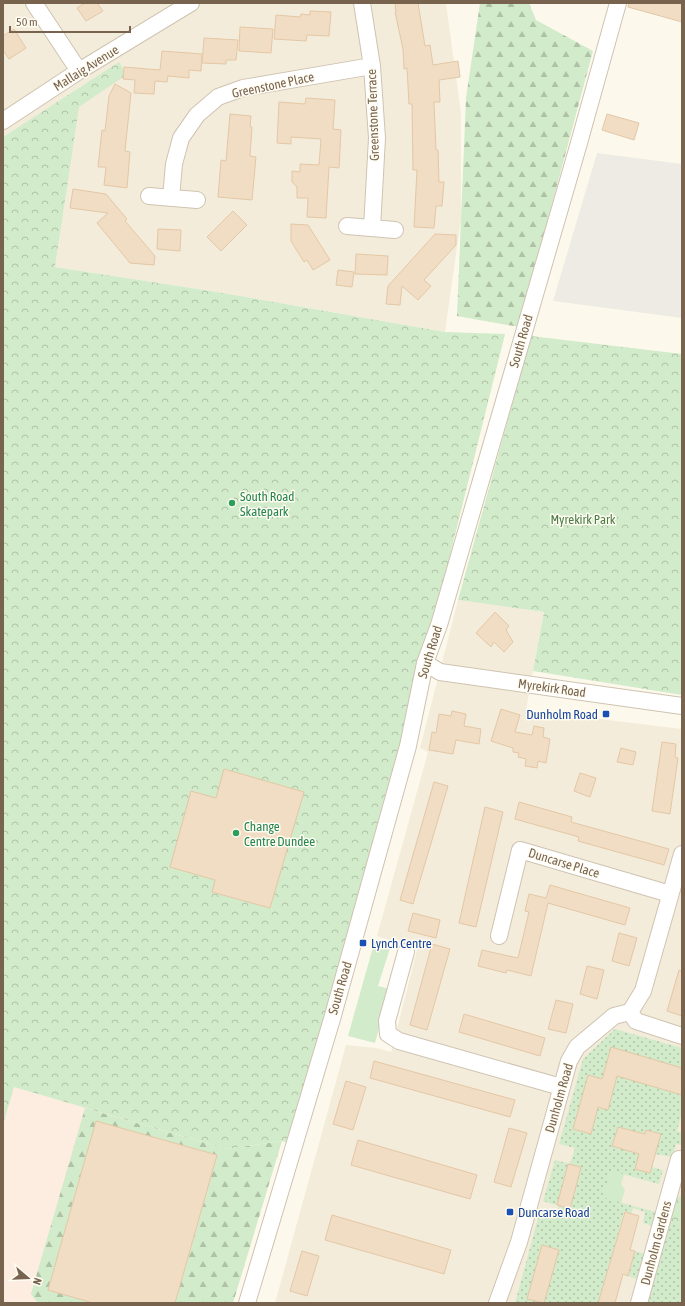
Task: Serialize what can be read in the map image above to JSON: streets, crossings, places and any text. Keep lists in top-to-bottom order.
{
  "streets": {
    "street": [
      "Mallaig Avenue",
      "Greenstone Place",
      "Greenstone Terrace",
      "South Road",
      "Myrekirk Road",
      "Duncarse Place",
      "Dunholm Road",
      "Dunholm Gardens"
    ]
  },
  "crossings": [
    ["Greenstone Place", "Greenstone Terrace"],
    ["South Road", "Myrekirk Road"]
  ],
  "parks": ["Myrekirk Park"],
  "places": {
    "other": ["South Road Skatepark", "Change Centre Dundee"],
    "transit": ["Dunholm Road", "Lynch Centre", "Duncarse Road"]
  },
  "scale_bar": "50 m",
  "north": "right"
}
